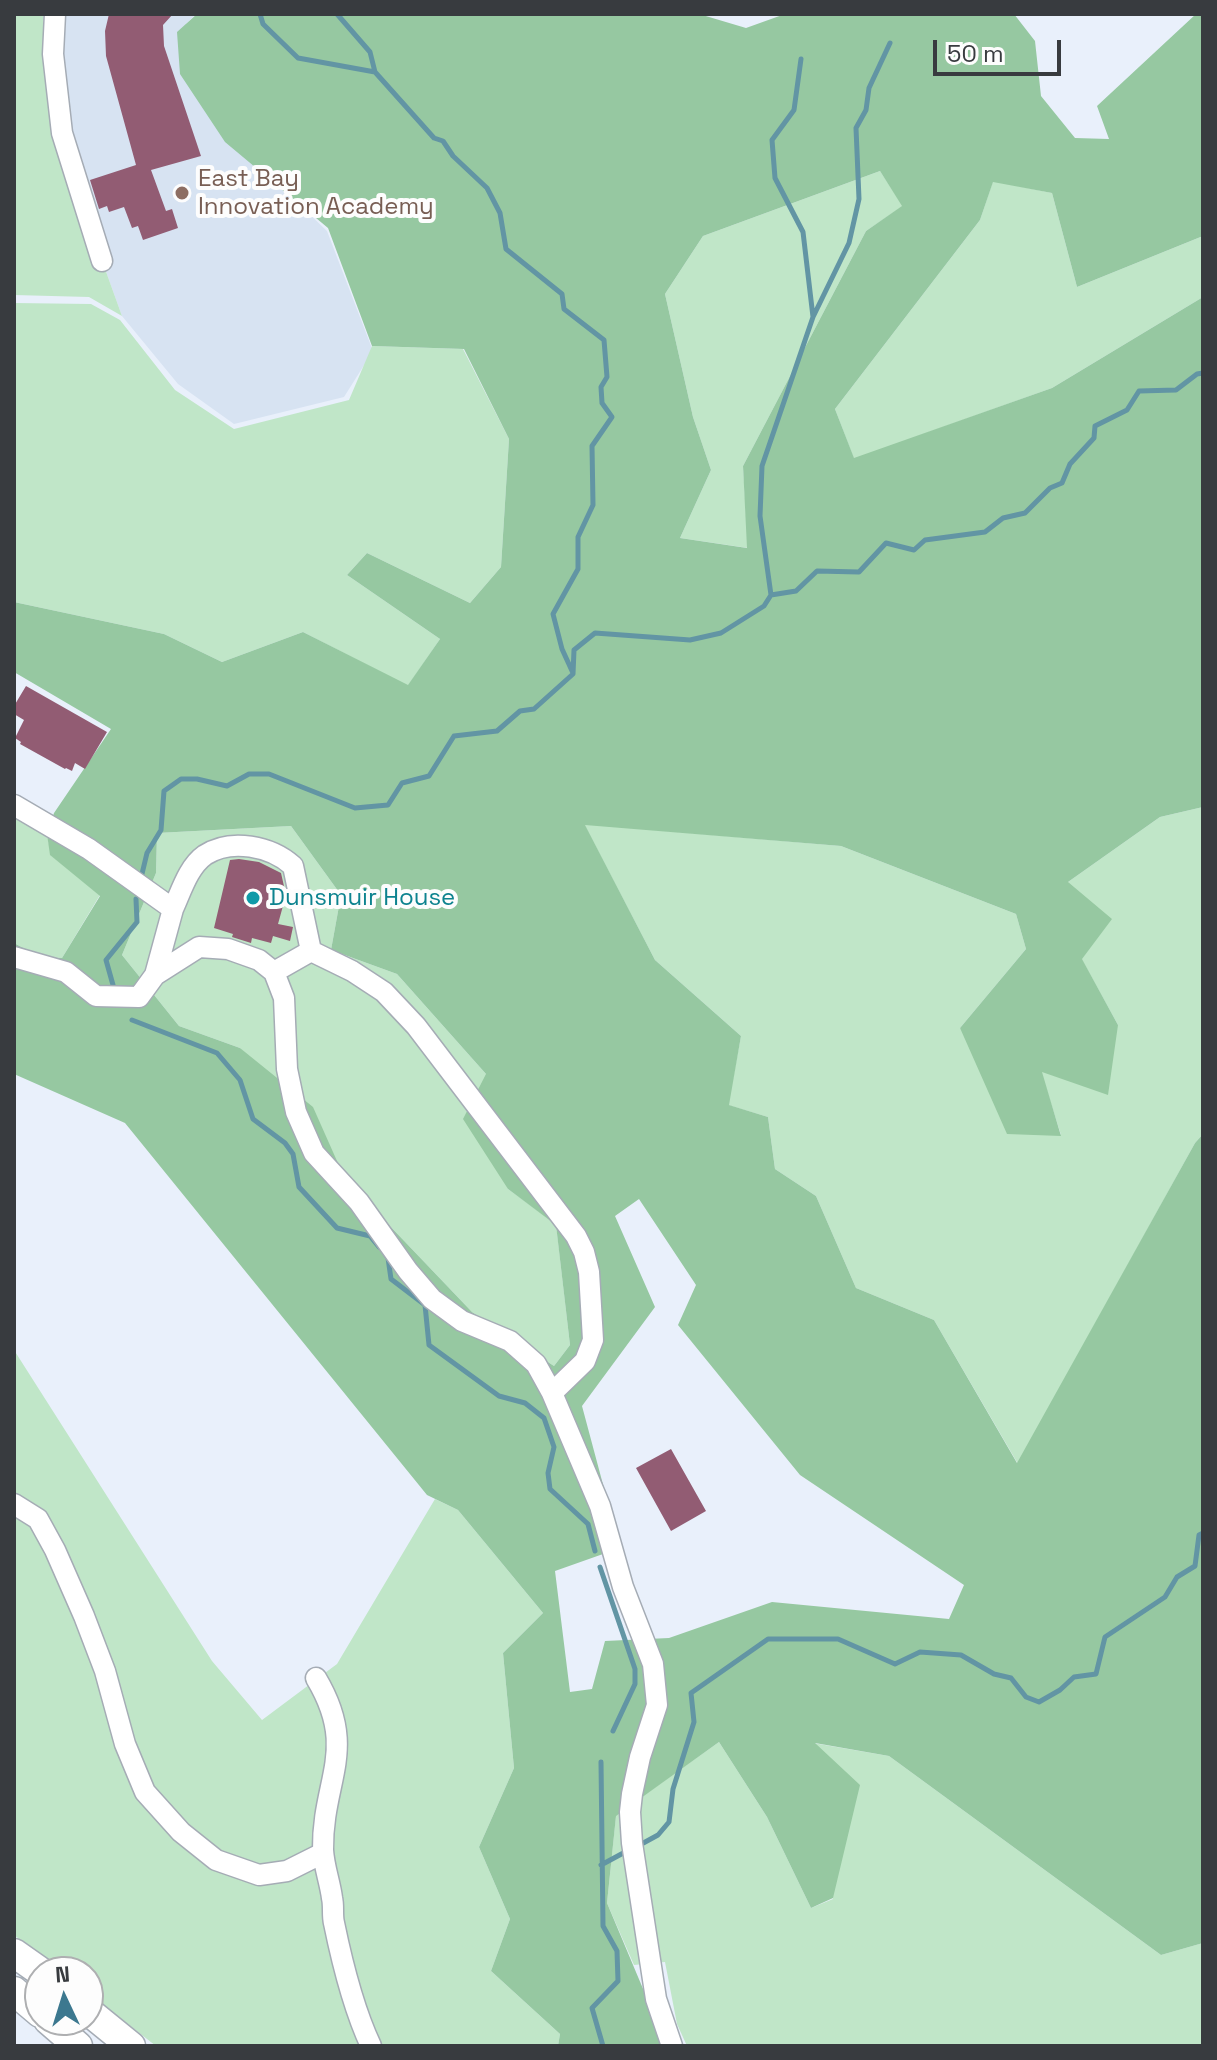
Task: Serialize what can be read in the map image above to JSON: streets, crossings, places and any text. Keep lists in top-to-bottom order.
{
  "places": ["East Bay Innovation Academy", "Dunsmuir House"],
  "scale_bar": "50 m",
  "north": "top"
}
